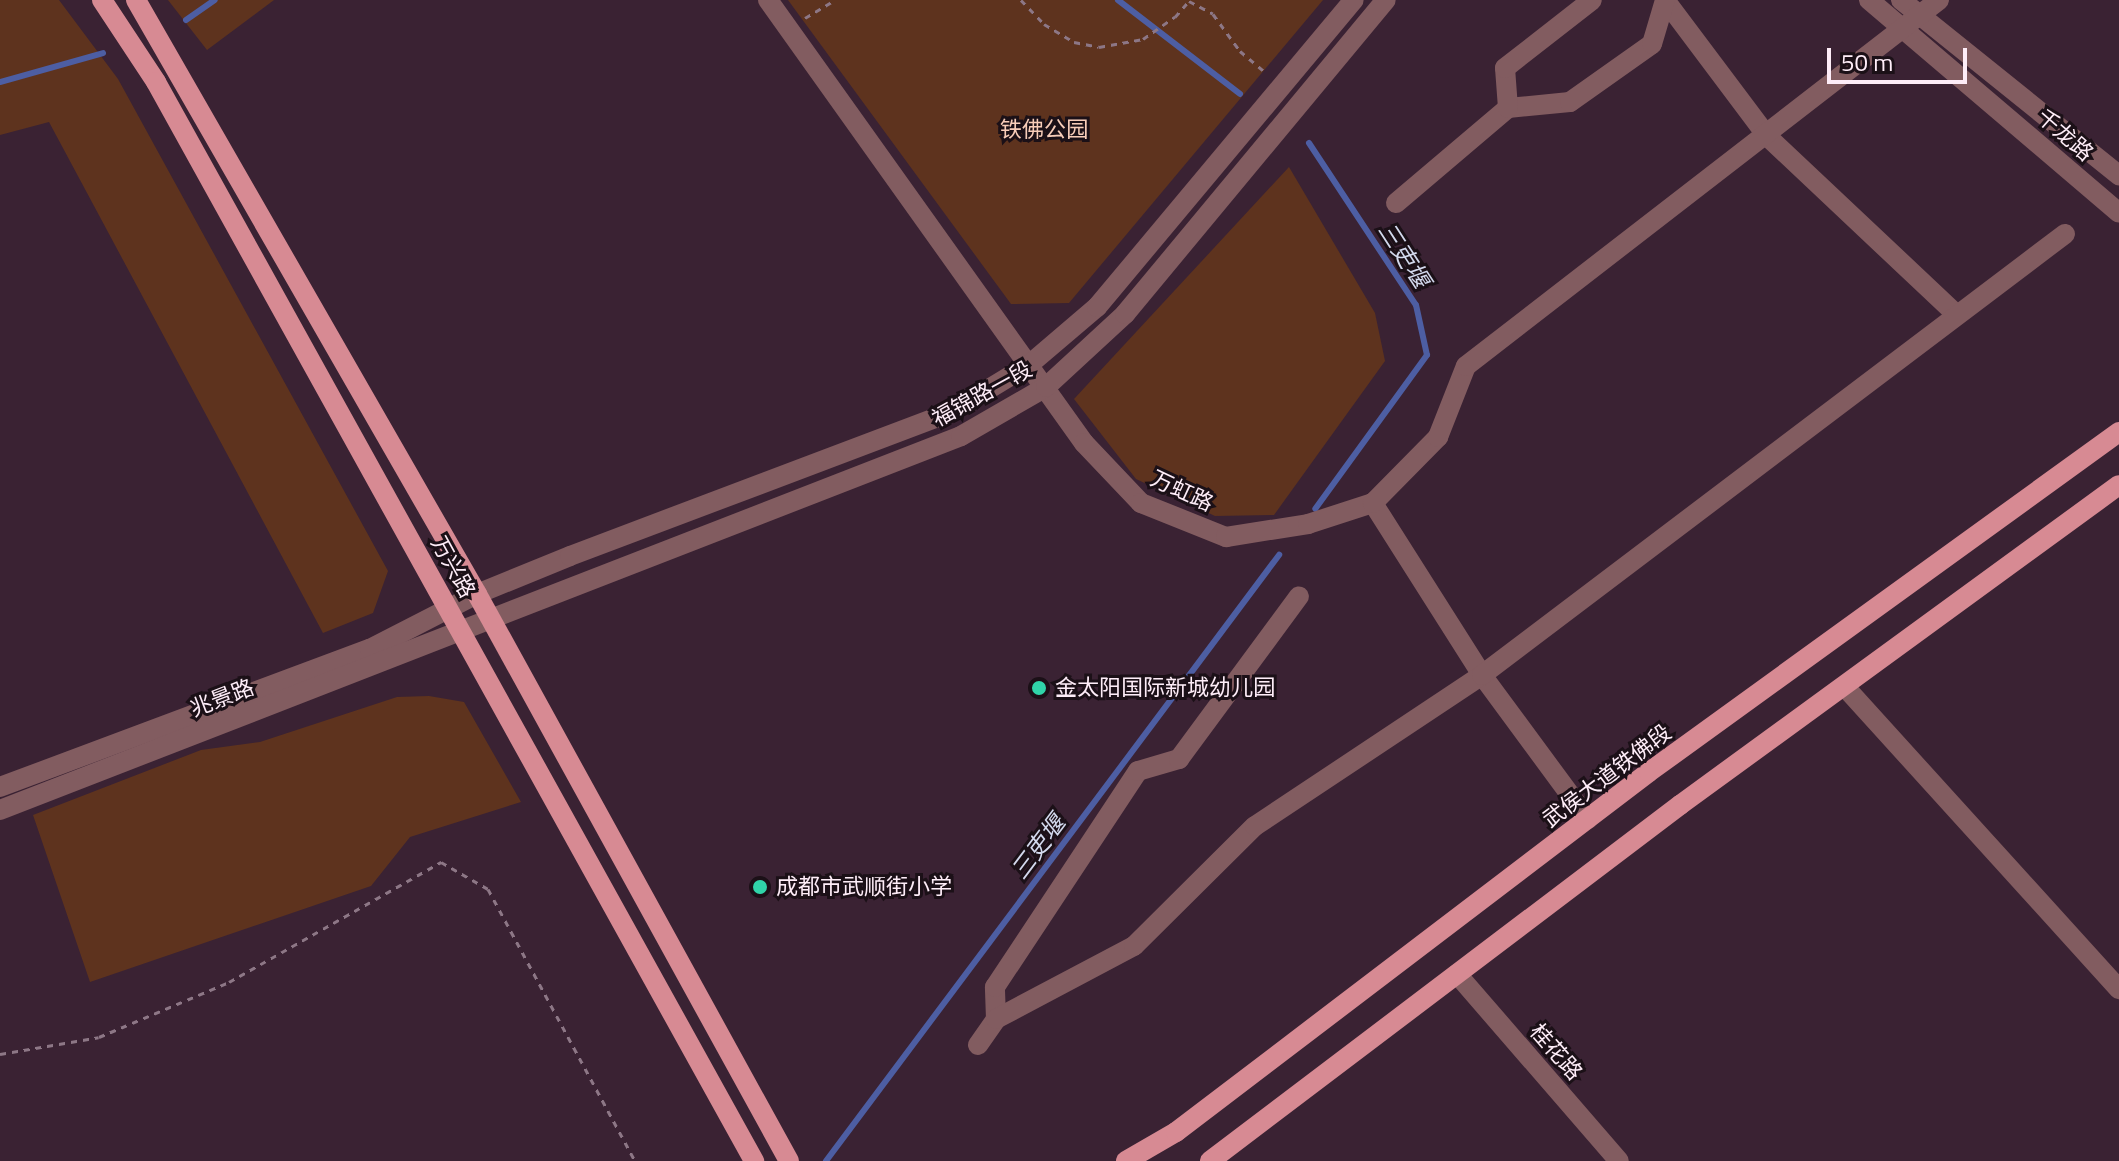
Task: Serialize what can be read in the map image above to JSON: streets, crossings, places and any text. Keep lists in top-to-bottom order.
{
  "streets": {
    "main road": ["万兴路", "武侯大道铁佛段"],
    "street": [
      "千龙路",
      "福锦路一段",
      "万虹路",
      "兆景路",
      "桂花路"
    ]
  },
  "crossings": [
    ["福锦路一段", "万虹路"],
    ["福锦路一段", "万兴路"],
    ["福锦路一段", "兆景路"],
    ["万兴路", "兆景路"]
  ],
  "water": ["三吏堰"],
  "parks": ["铁佛公园"],
  "places": ["金太阳国际新城幼儿园", "成都市武顺街小学"],
  "scale_bar": "50 m"
}
